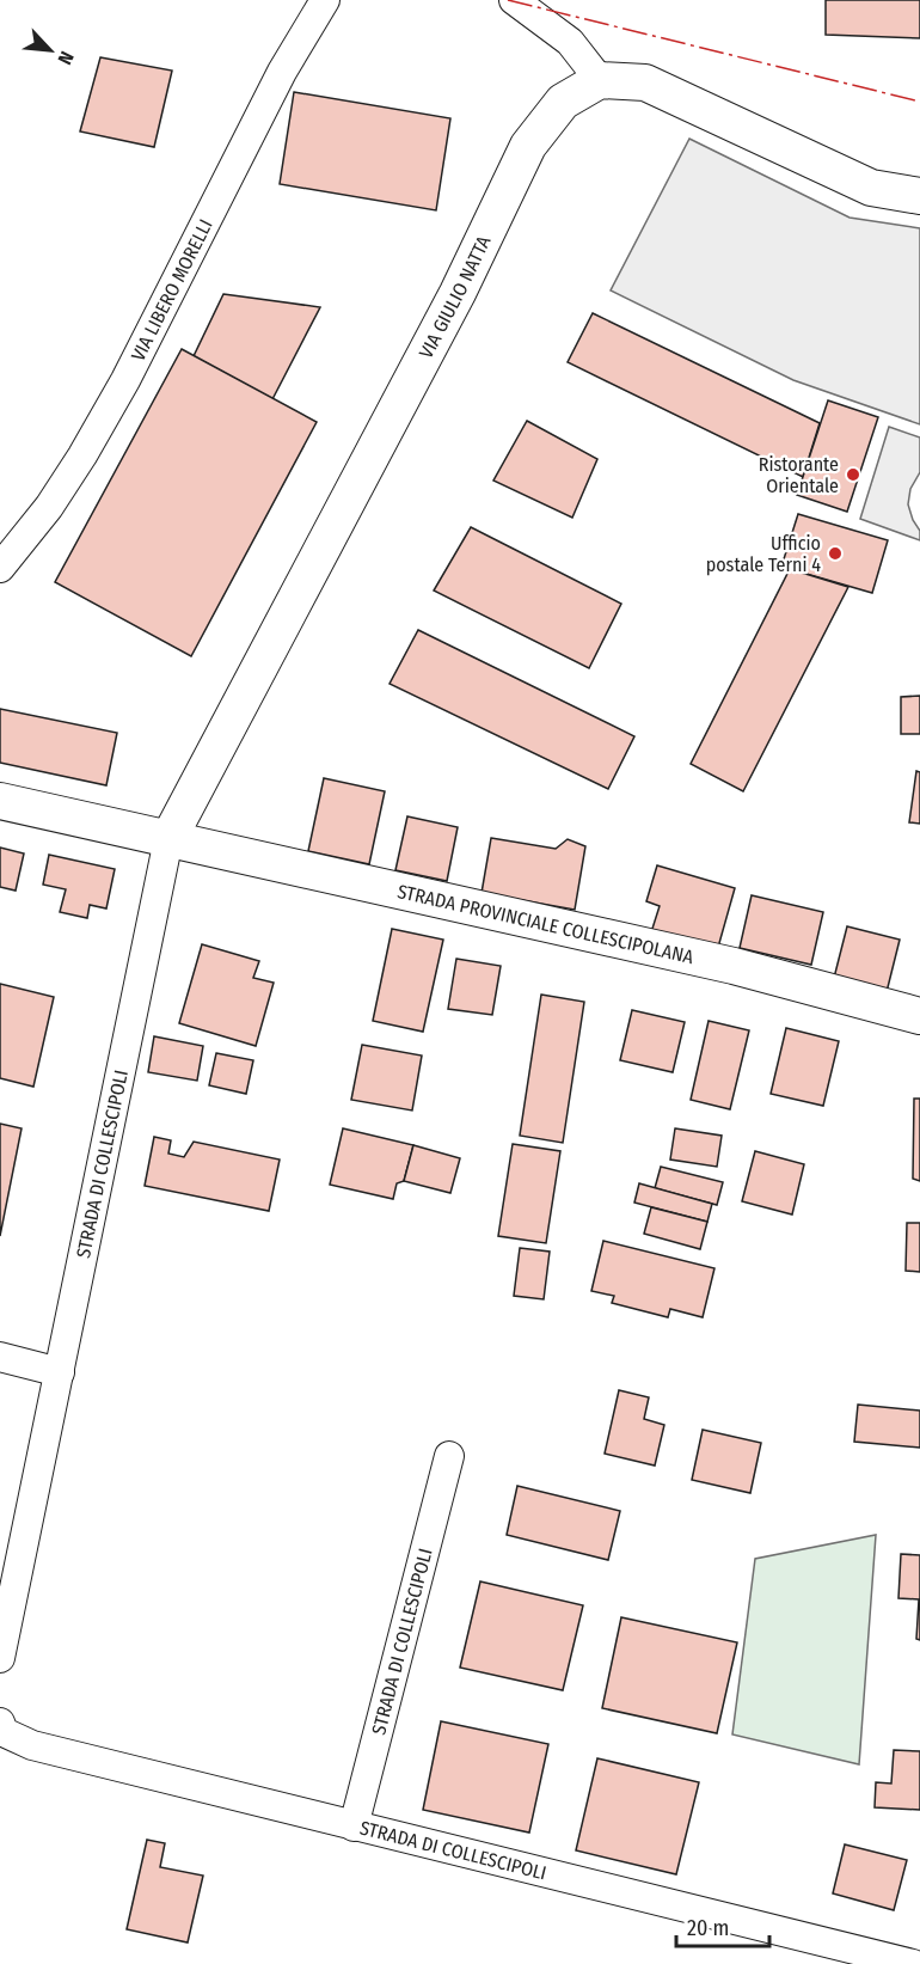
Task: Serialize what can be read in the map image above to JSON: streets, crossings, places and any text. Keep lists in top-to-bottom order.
{
  "streets": {
    "street": [
      "VIA LIBERO MORELLI",
      "VIA GIULIO NATTA",
      "STRADA PROVINCIALE COLLESCIPOLANA",
      "STRADA DI COLLESCIPOLI"
    ]
  },
  "crossings": [
    ["VIA GIULIO NATTA", "STRADA PROVINCIALE COLLESCIPOLANA"],
    ["VIA GIULIO NATTA", "STRADA DI COLLESCIPOLI"],
    ["STRADA PROVINCIALE COLLESCIPOLANA", "STRADA DI COLLESCIPOLI"]
  ],
  "places": ["Ristorante Orientale", "Ufficio postale Terni 4"],
  "scale_bar": "20 m",
  "north": "bottom right"
}
